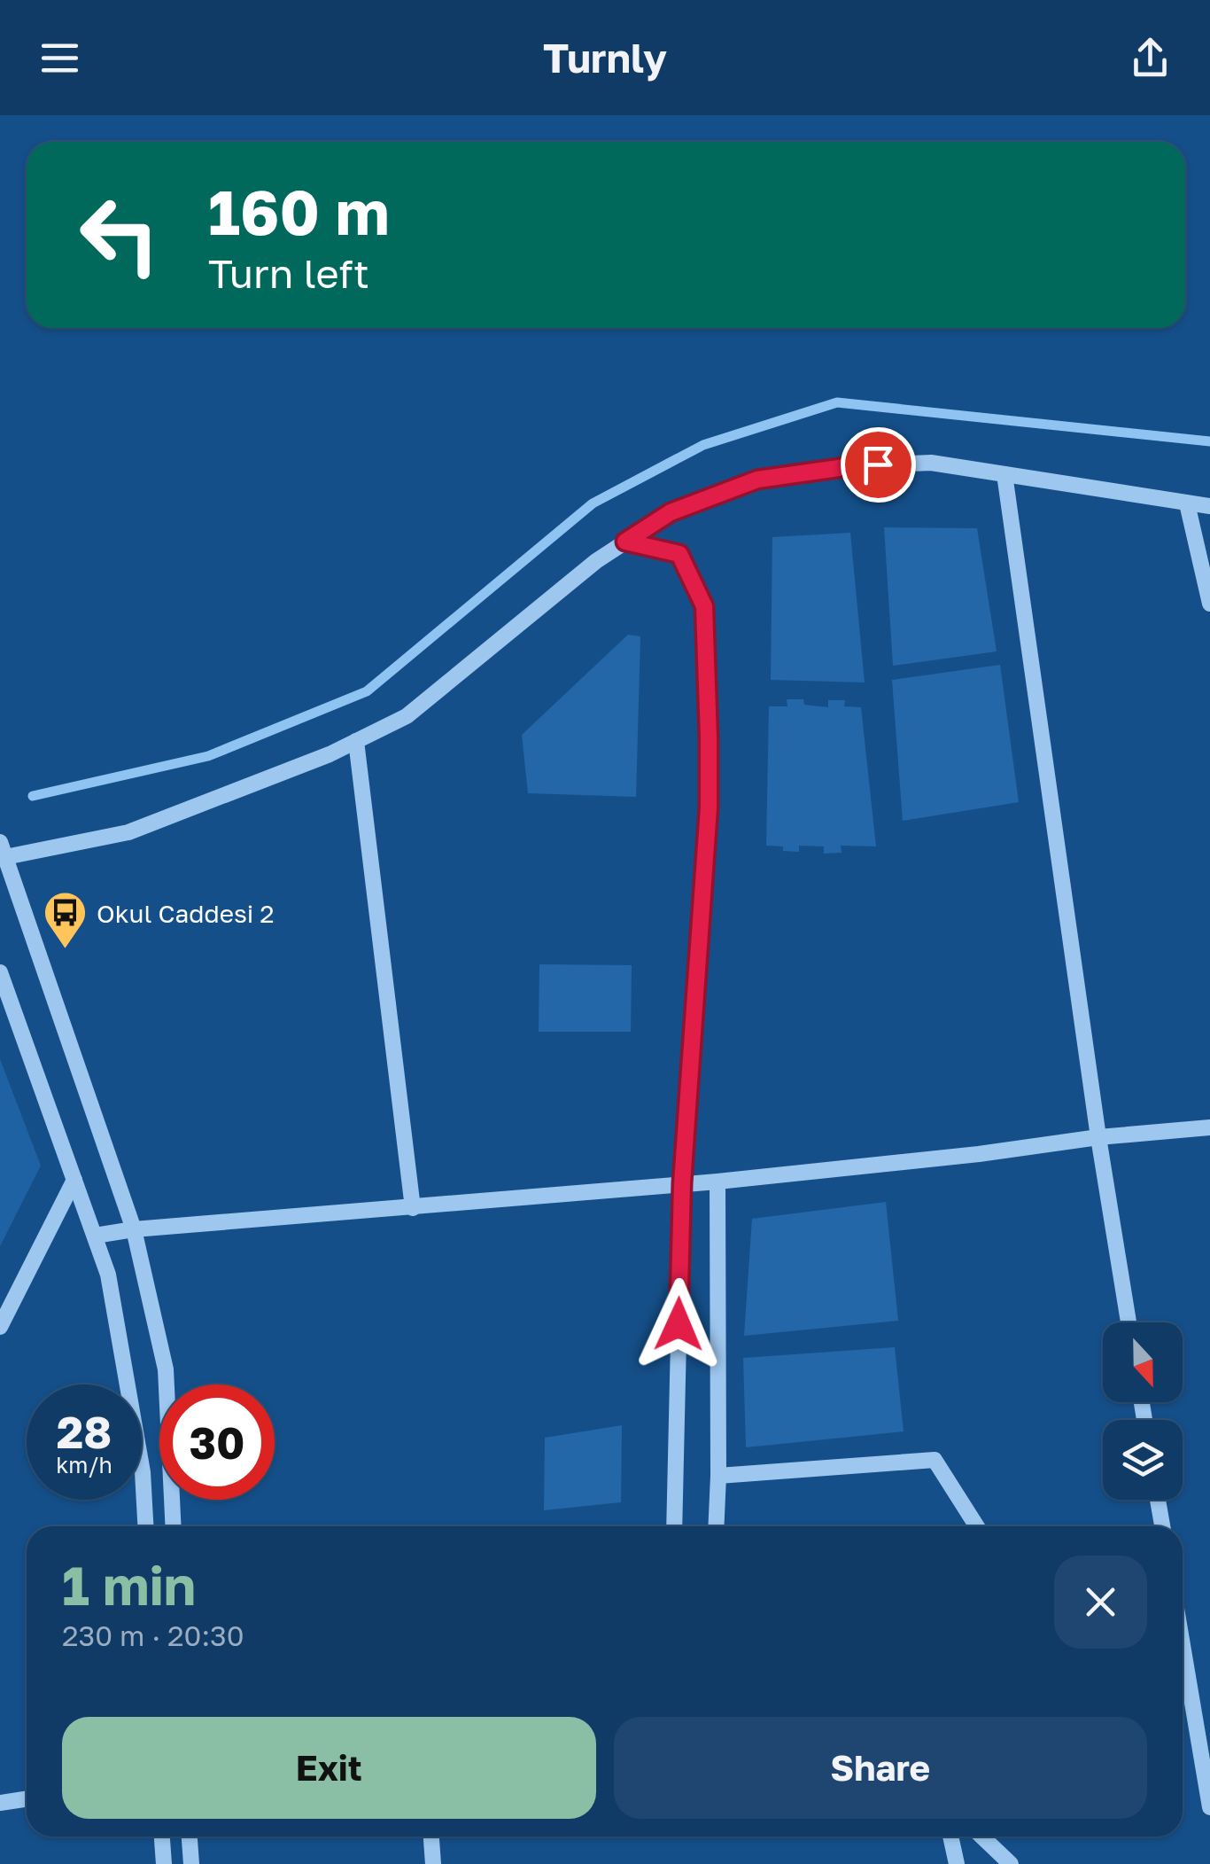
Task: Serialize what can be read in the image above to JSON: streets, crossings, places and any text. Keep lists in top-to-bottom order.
{
  "places": {
    "bus stop": ["Okul Caddesi 2"]
  },
  "north": "bottom",
  "page": {
    "header": "Turnly",
    "turn": ["160 m", "Turn left"],
    "speed": "28 km/h",
    "limit": "30",
    "heading": ["1 min", "230 m · 20:30"],
    "buttons": ["Exit", "Share"]
  }
}
